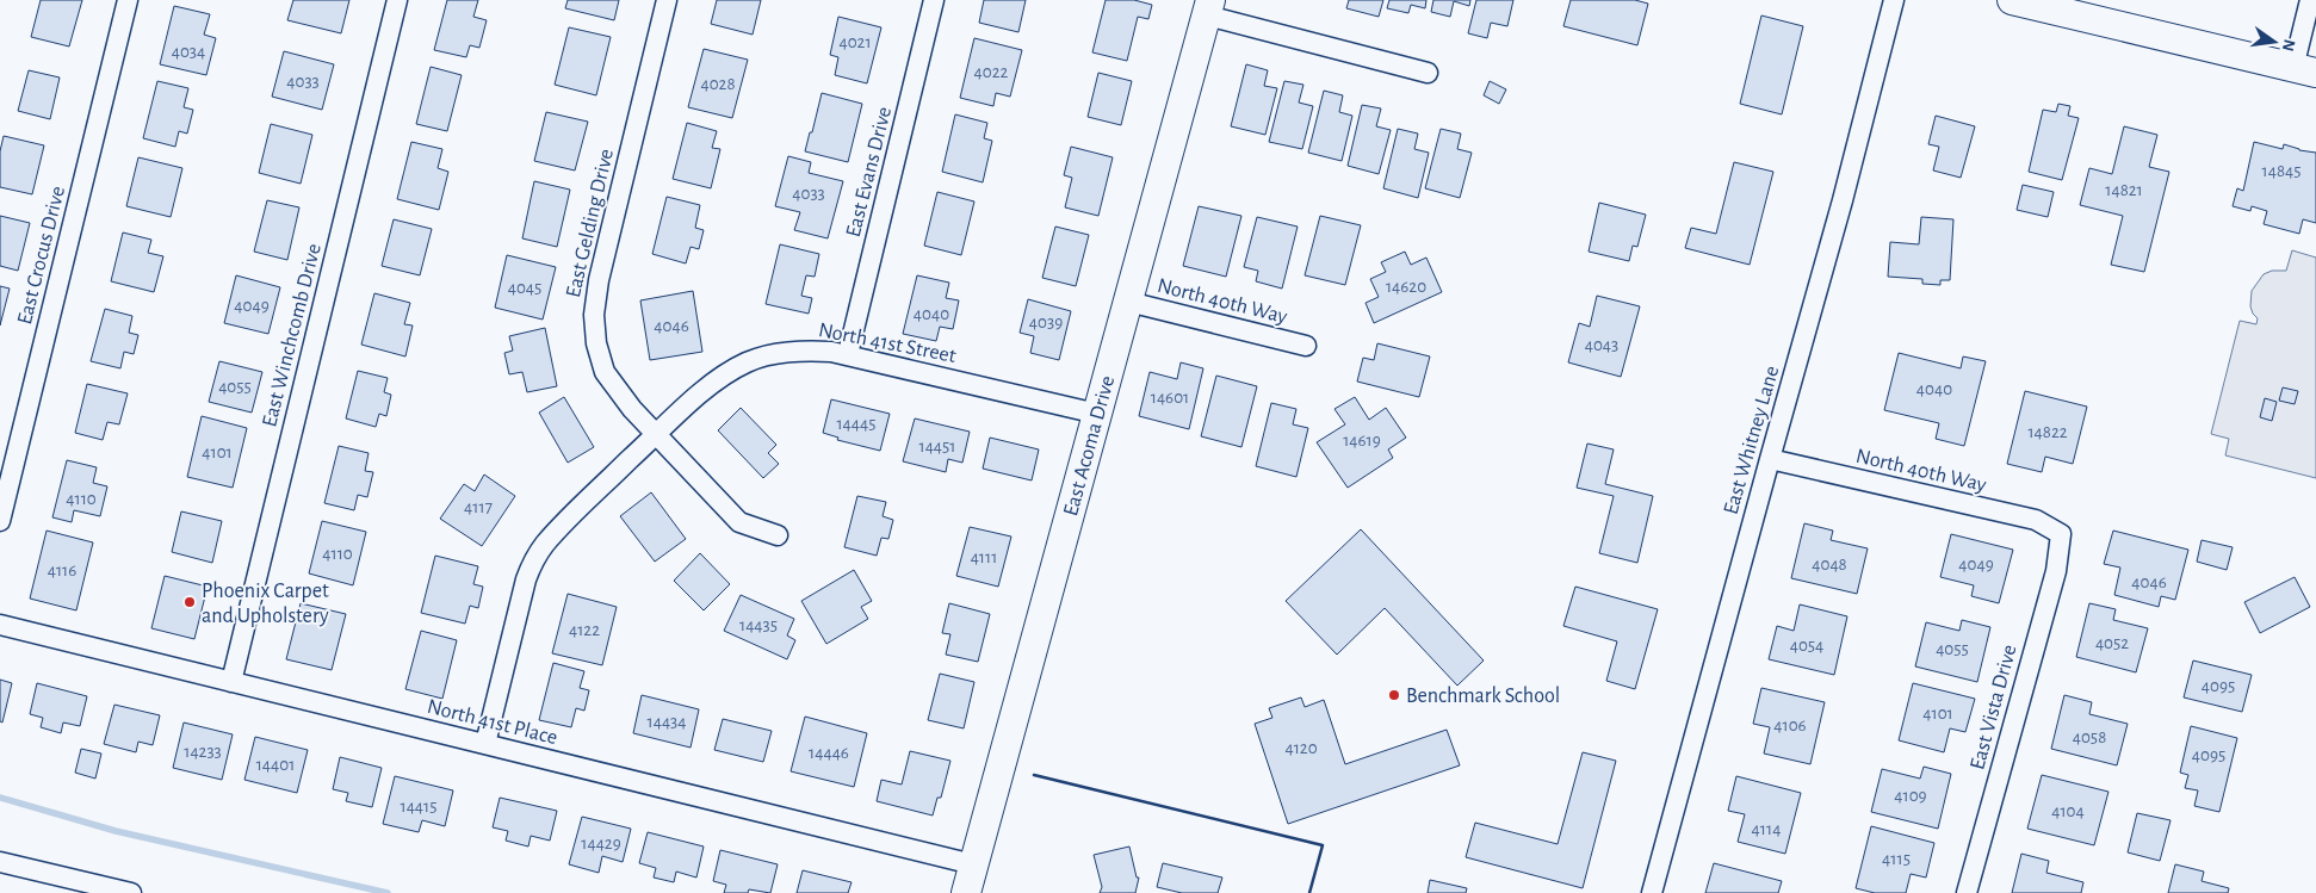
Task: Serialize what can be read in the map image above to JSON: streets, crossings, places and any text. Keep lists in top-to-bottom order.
{
  "streets": {
    "street": [
      "East Evans Drive",
      "East Gelding Drive",
      "East Crocus Drive",
      "North 40th Way",
      "East Winchcomb Drive",
      "North 41st Street",
      "East Whitney Lane",
      "East Acoma Drive",
      "East Vista Drive",
      "North 41st Place"
    ]
  },
  "crossings": [
    ["East Evans Drive", "North 41st Street"],
    ["East Gelding Drive", "North 41st Street"],
    ["North 40th Way", "East Whitney Lane"],
    ["North 40th Way", "East Acoma Drive"],
    ["North 40th Way", "East Vista Drive"],
    ["East Winchcomb Drive", "North 41st Place"],
    ["North 41st Street", "East Acoma Drive"],
    ["East Acoma Drive", "North 41st Place"]
  ],
  "places": ["Phoenix Carpet and Upholstery", "Benchmark School"],
  "house_numbers": [
    "4021",
    "4034",
    "4022",
    "4033",
    "4028",
    "14845",
    "14821",
    "4033",
    "14620",
    "4045",
    "4049",
    "4040",
    "4039",
    "4046",
    "4043",
    "4055",
    "4040",
    "14601",
    "14445",
    "14822",
    "14619",
    "14451",
    "4101",
    "4110",
    "4117",
    "4110",
    "4111",
    "4048",
    "4049",
    "4116",
    "4046",
    "14435",
    "4122",
    "4052",
    "4054",
    "4055",
    "4095",
    "4101",
    "14434",
    "4106",
    "4058",
    "4120",
    "14233",
    "14446",
    "4095",
    "14401",
    "4109",
    "14415",
    "4104",
    "4114",
    "14429",
    "4115"
  ],
  "north": "right"
}
